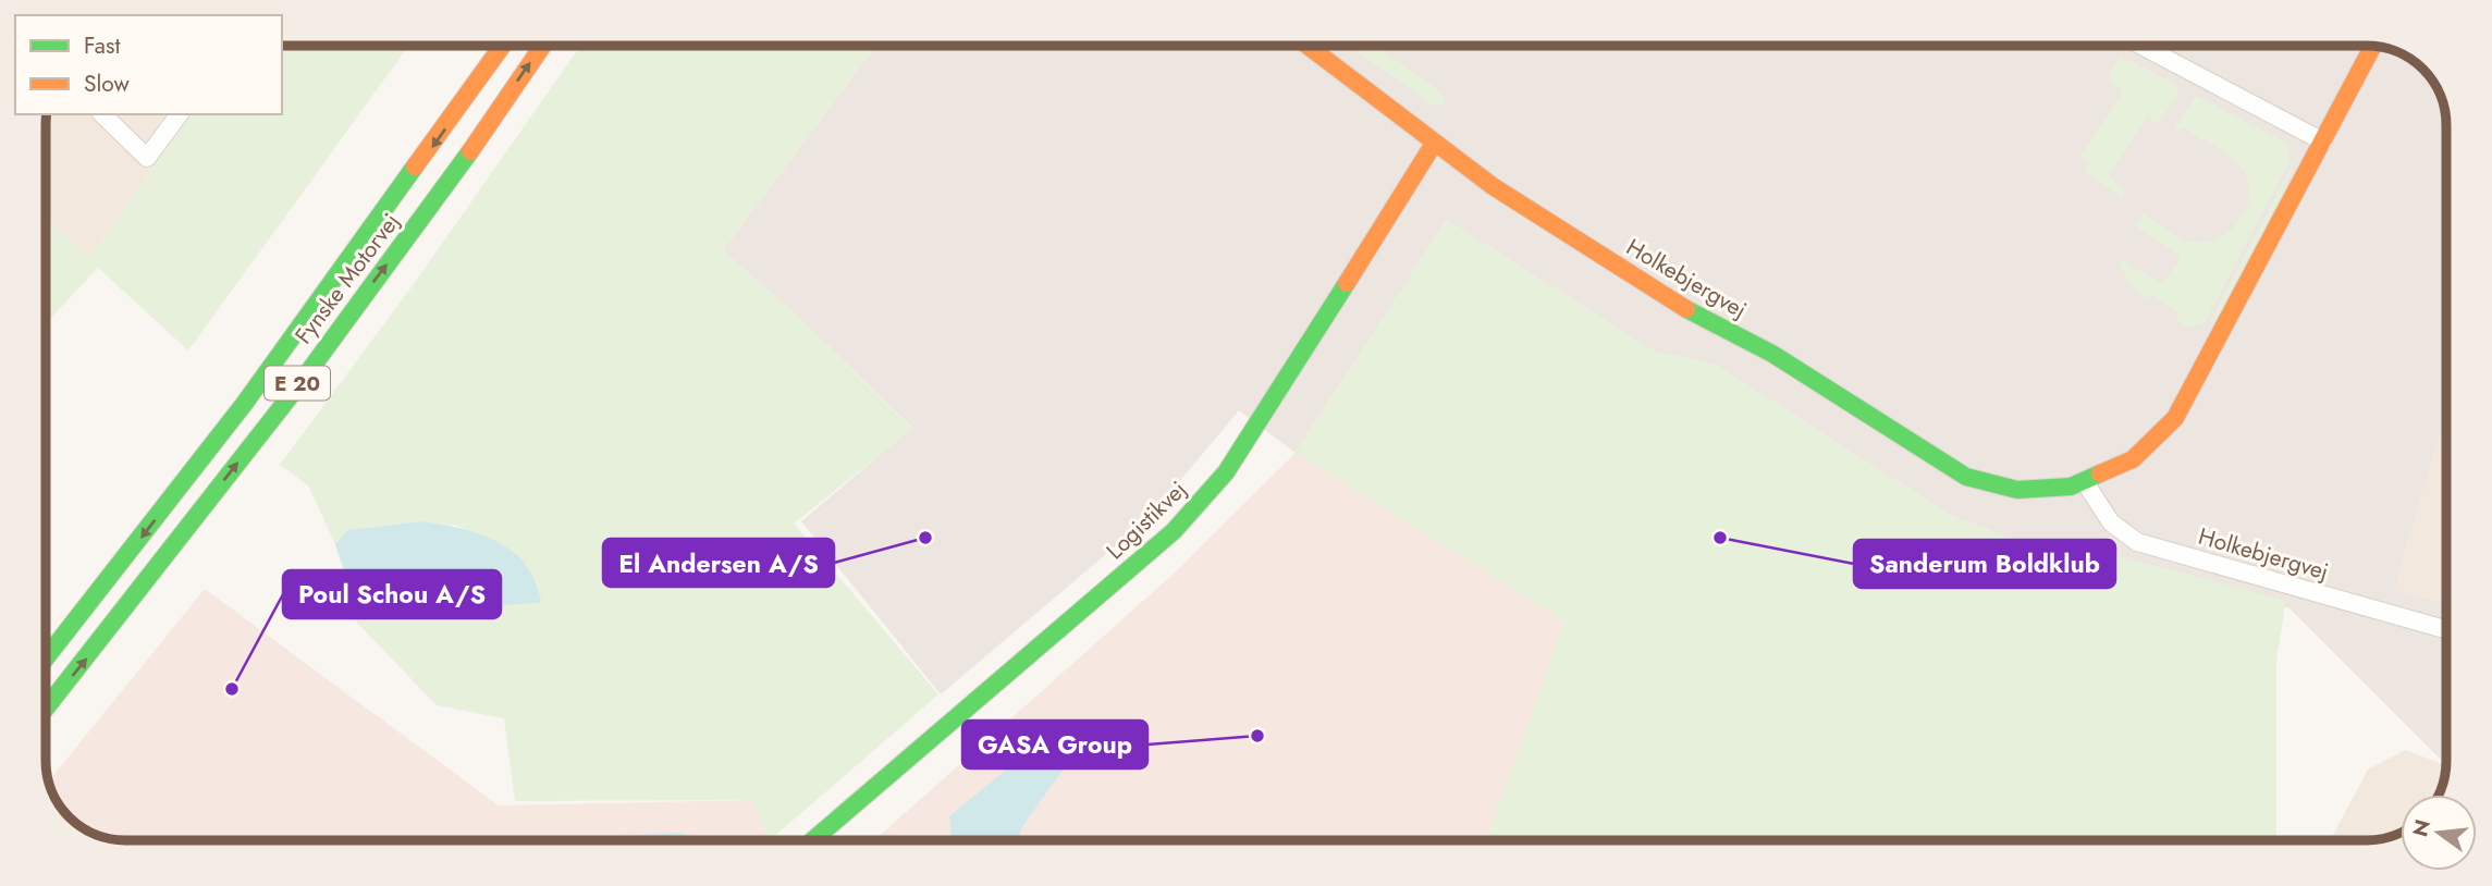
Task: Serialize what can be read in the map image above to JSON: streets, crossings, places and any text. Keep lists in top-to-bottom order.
{
  "streets": {
    "main road": [
      "Fynske Motorvej",
      "Holkebjergvej",
      "E 20",
      "Logistikvej"
    ]
  },
  "crossings": [
    ["Holkebjergvej", "Logistikvej"]
  ],
  "places": [
    "El Andersen A/S",
    "Sanderum Boldklub",
    "Poul Schou A/S",
    "GASA Group"
  ],
  "legend": ["Fast", "Slow"],
  "north": "left"
}
